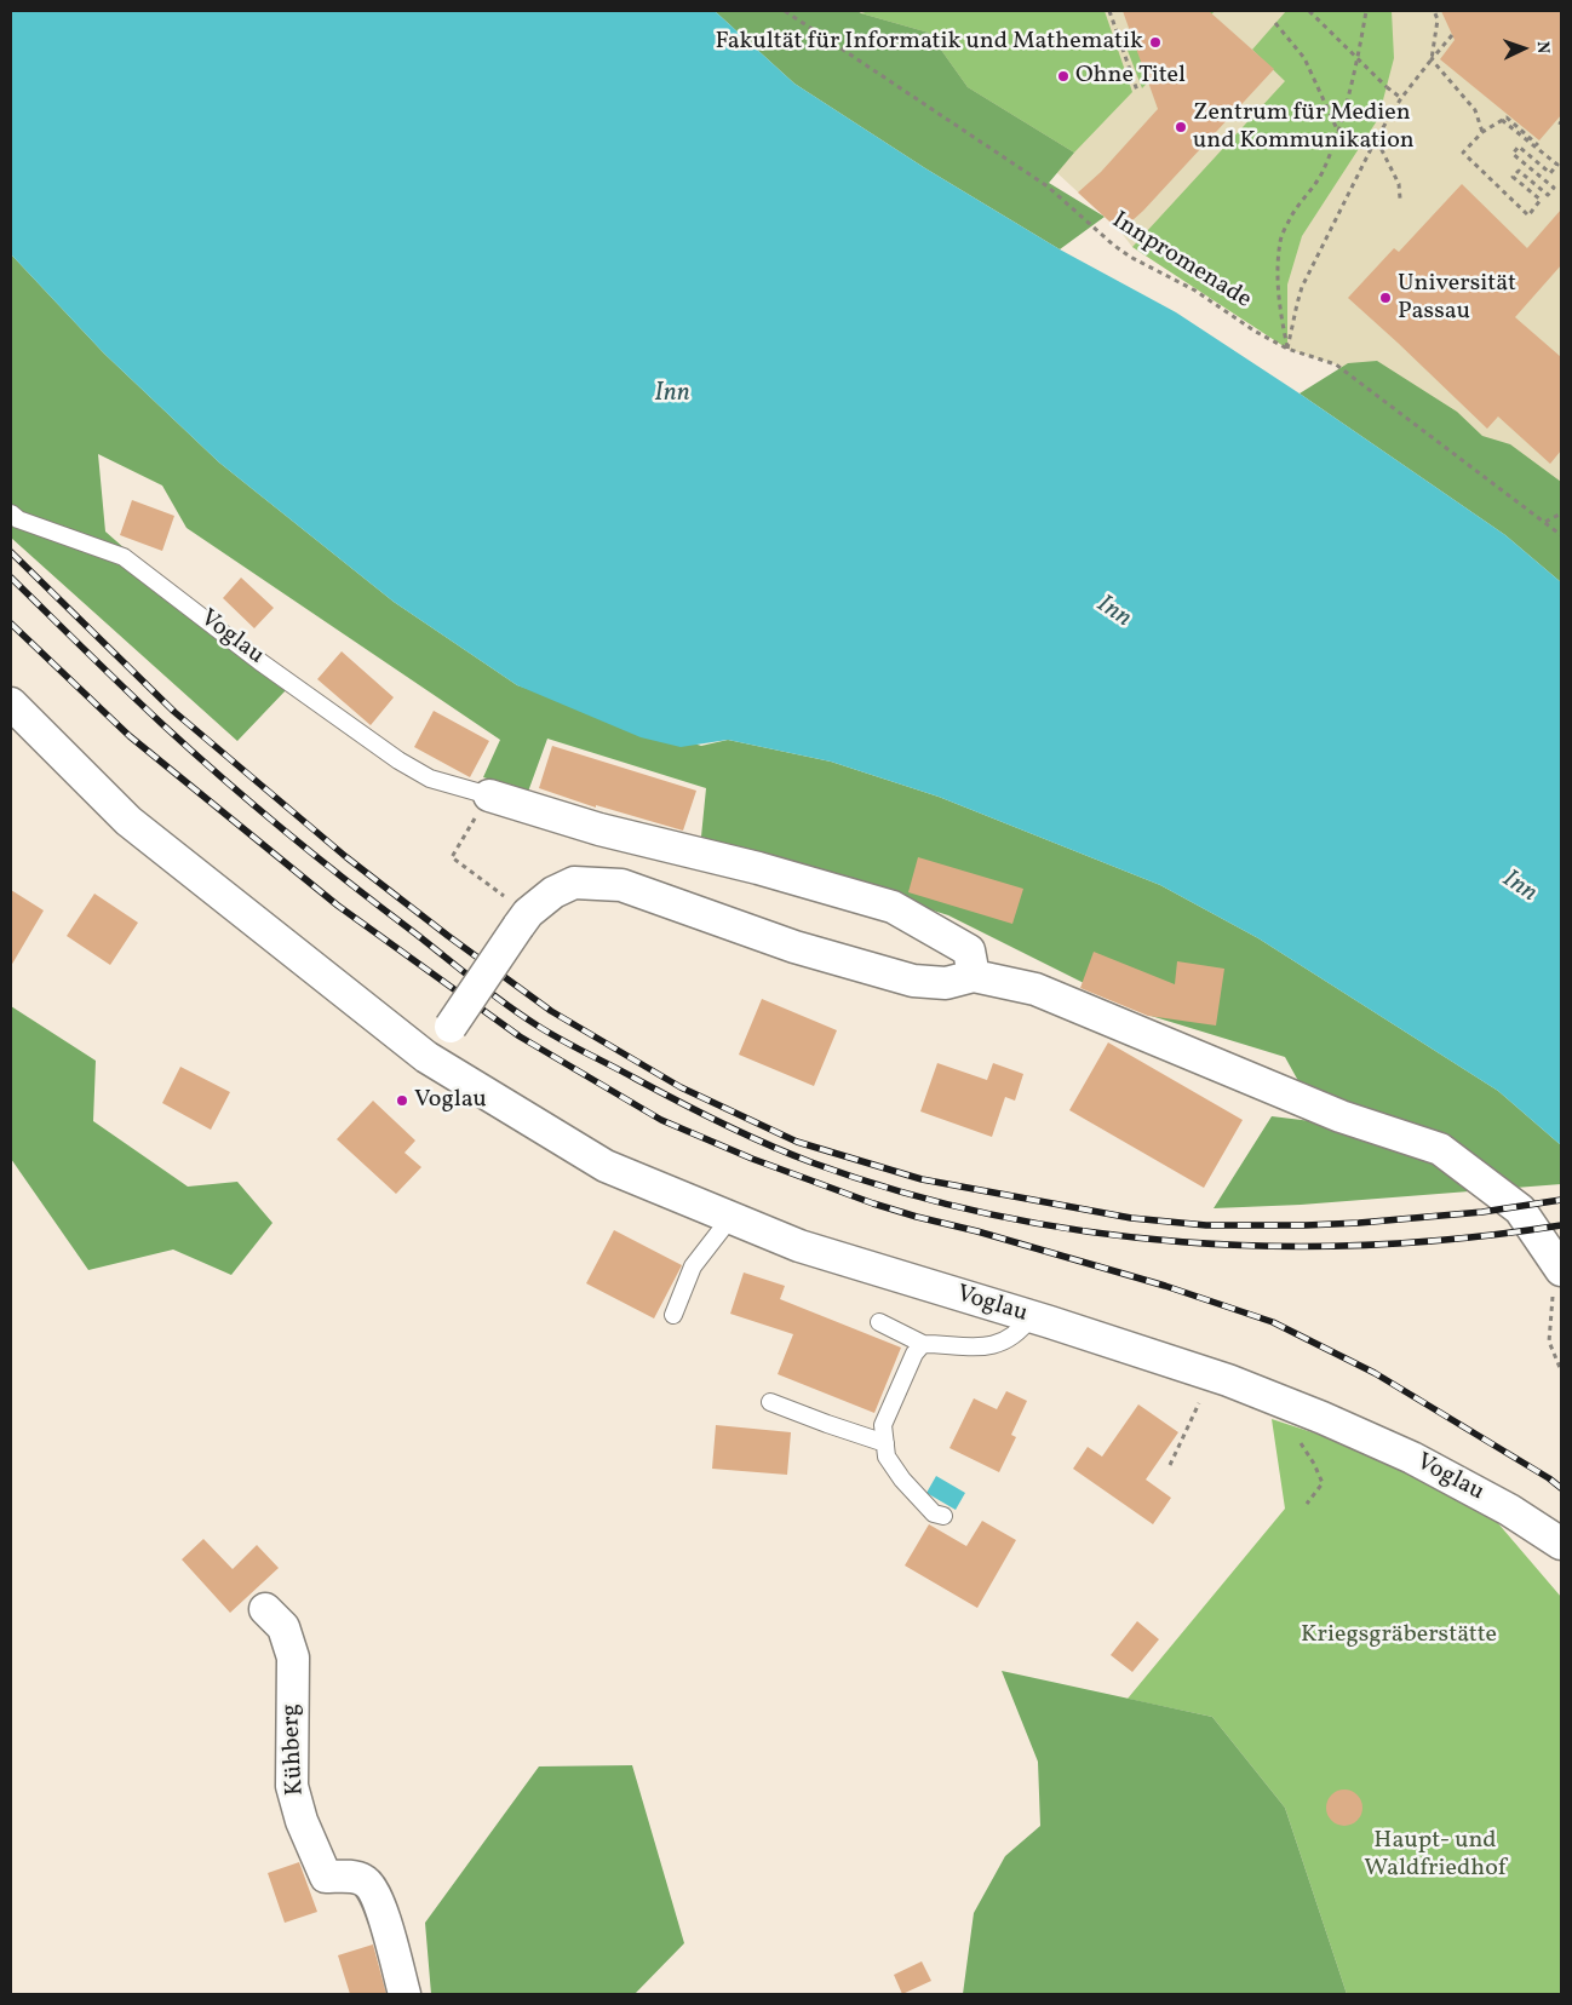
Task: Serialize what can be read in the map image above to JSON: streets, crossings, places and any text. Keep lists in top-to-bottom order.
{
  "streets": {
    "street": ["Voglau", "Kühberg"],
    "path": ["Innpromenade"]
  },
  "water": ["Inn"],
  "parks": ["Kriegsgräberstätte", "Haupt- und Waldfriedhof"],
  "places": [
    "Fakultät für Informatik und Mathematik",
    "Ohne Titel",
    "Zentrum für Medien und Kommunikation",
    "Universität Passau",
    "Voglau"
  ],
  "north": "right"
}
